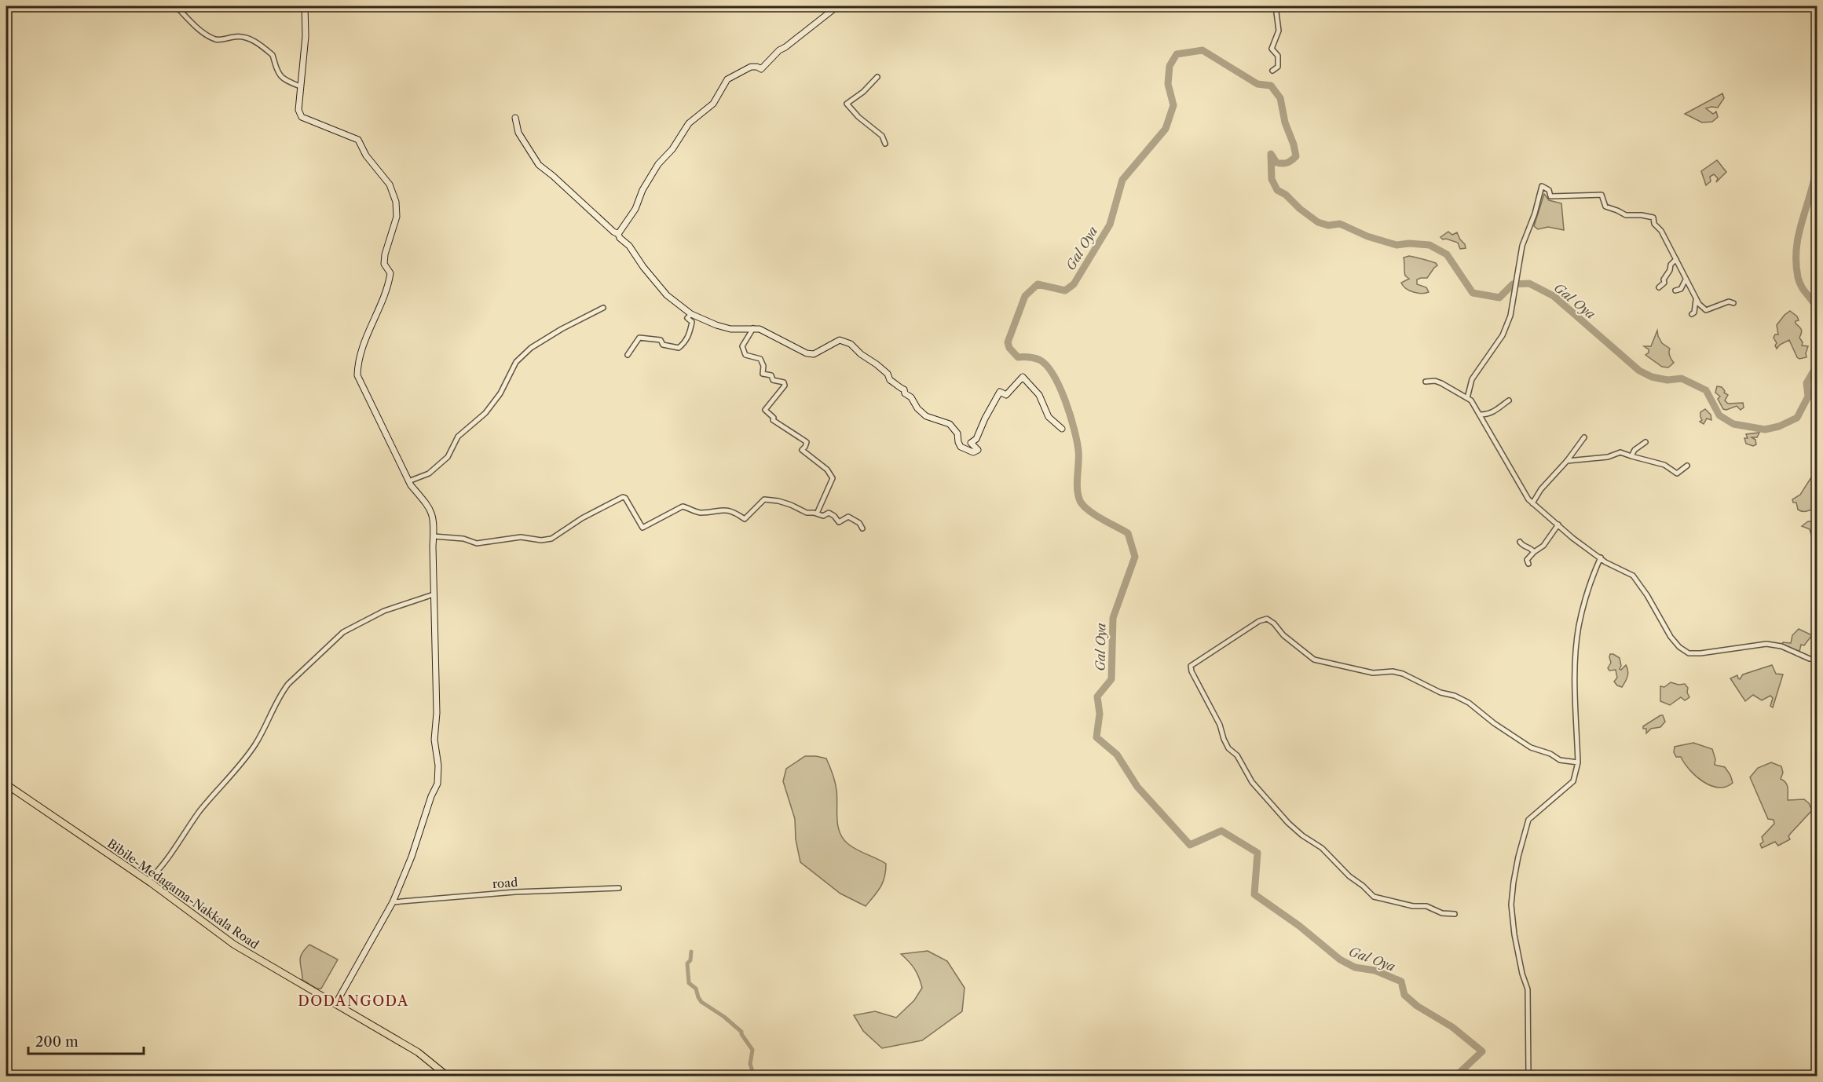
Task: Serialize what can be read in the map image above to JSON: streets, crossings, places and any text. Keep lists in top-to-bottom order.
{
  "streets": {
    "main road": ["Bibile-Medagama-Nakkala Road"],
    "street": ["road"]
  },
  "districts": ["DODANGODA"],
  "water": ["Gal Oya"],
  "scale_bar": "200 m"
}
